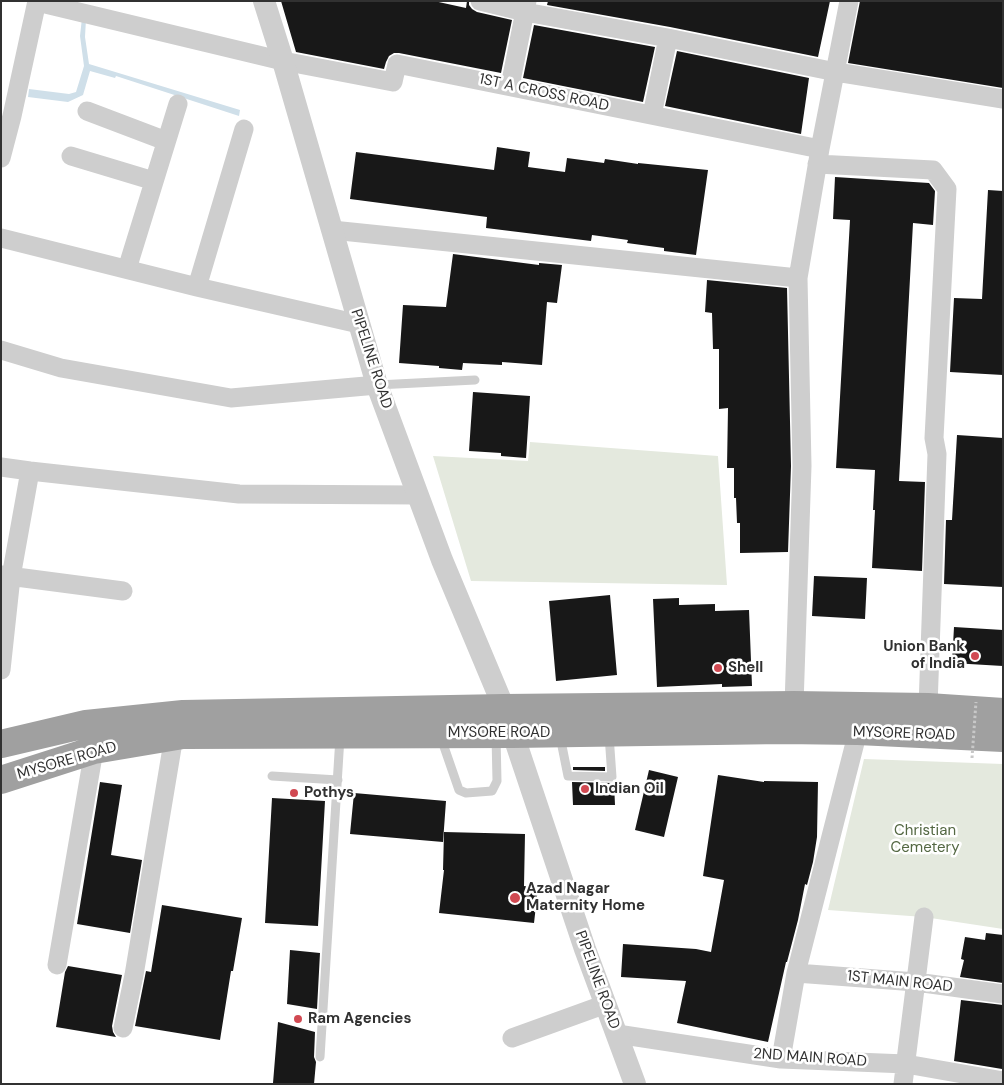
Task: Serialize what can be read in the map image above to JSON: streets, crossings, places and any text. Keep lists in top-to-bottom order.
{
  "streets": {
    "highway": ["MYSORE ROAD"],
    "street": [
      "1ST A CROSS ROAD",
      "PIPELINE ROAD",
      "1ST MAIN ROAD",
      "2ND MAIN ROAD"
    ]
  },
  "crossings": [
    ["1ST A CROSS ROAD", "PIPELINE ROAD"],
    ["1ST A CROSS ROAD", "MYSORE ROAD"],
    ["PIPELINE ROAD", "MYSORE ROAD"],
    ["PIPELINE ROAD", "2ND MAIN ROAD"]
  ],
  "parks": ["Christian Cemetery"],
  "places": [
    "Union Bank of India",
    "Shell",
    "Indian Oil",
    "Pothys",
    "Azad Nagar Maternity Home",
    "Ram Agencies"
  ]
}
